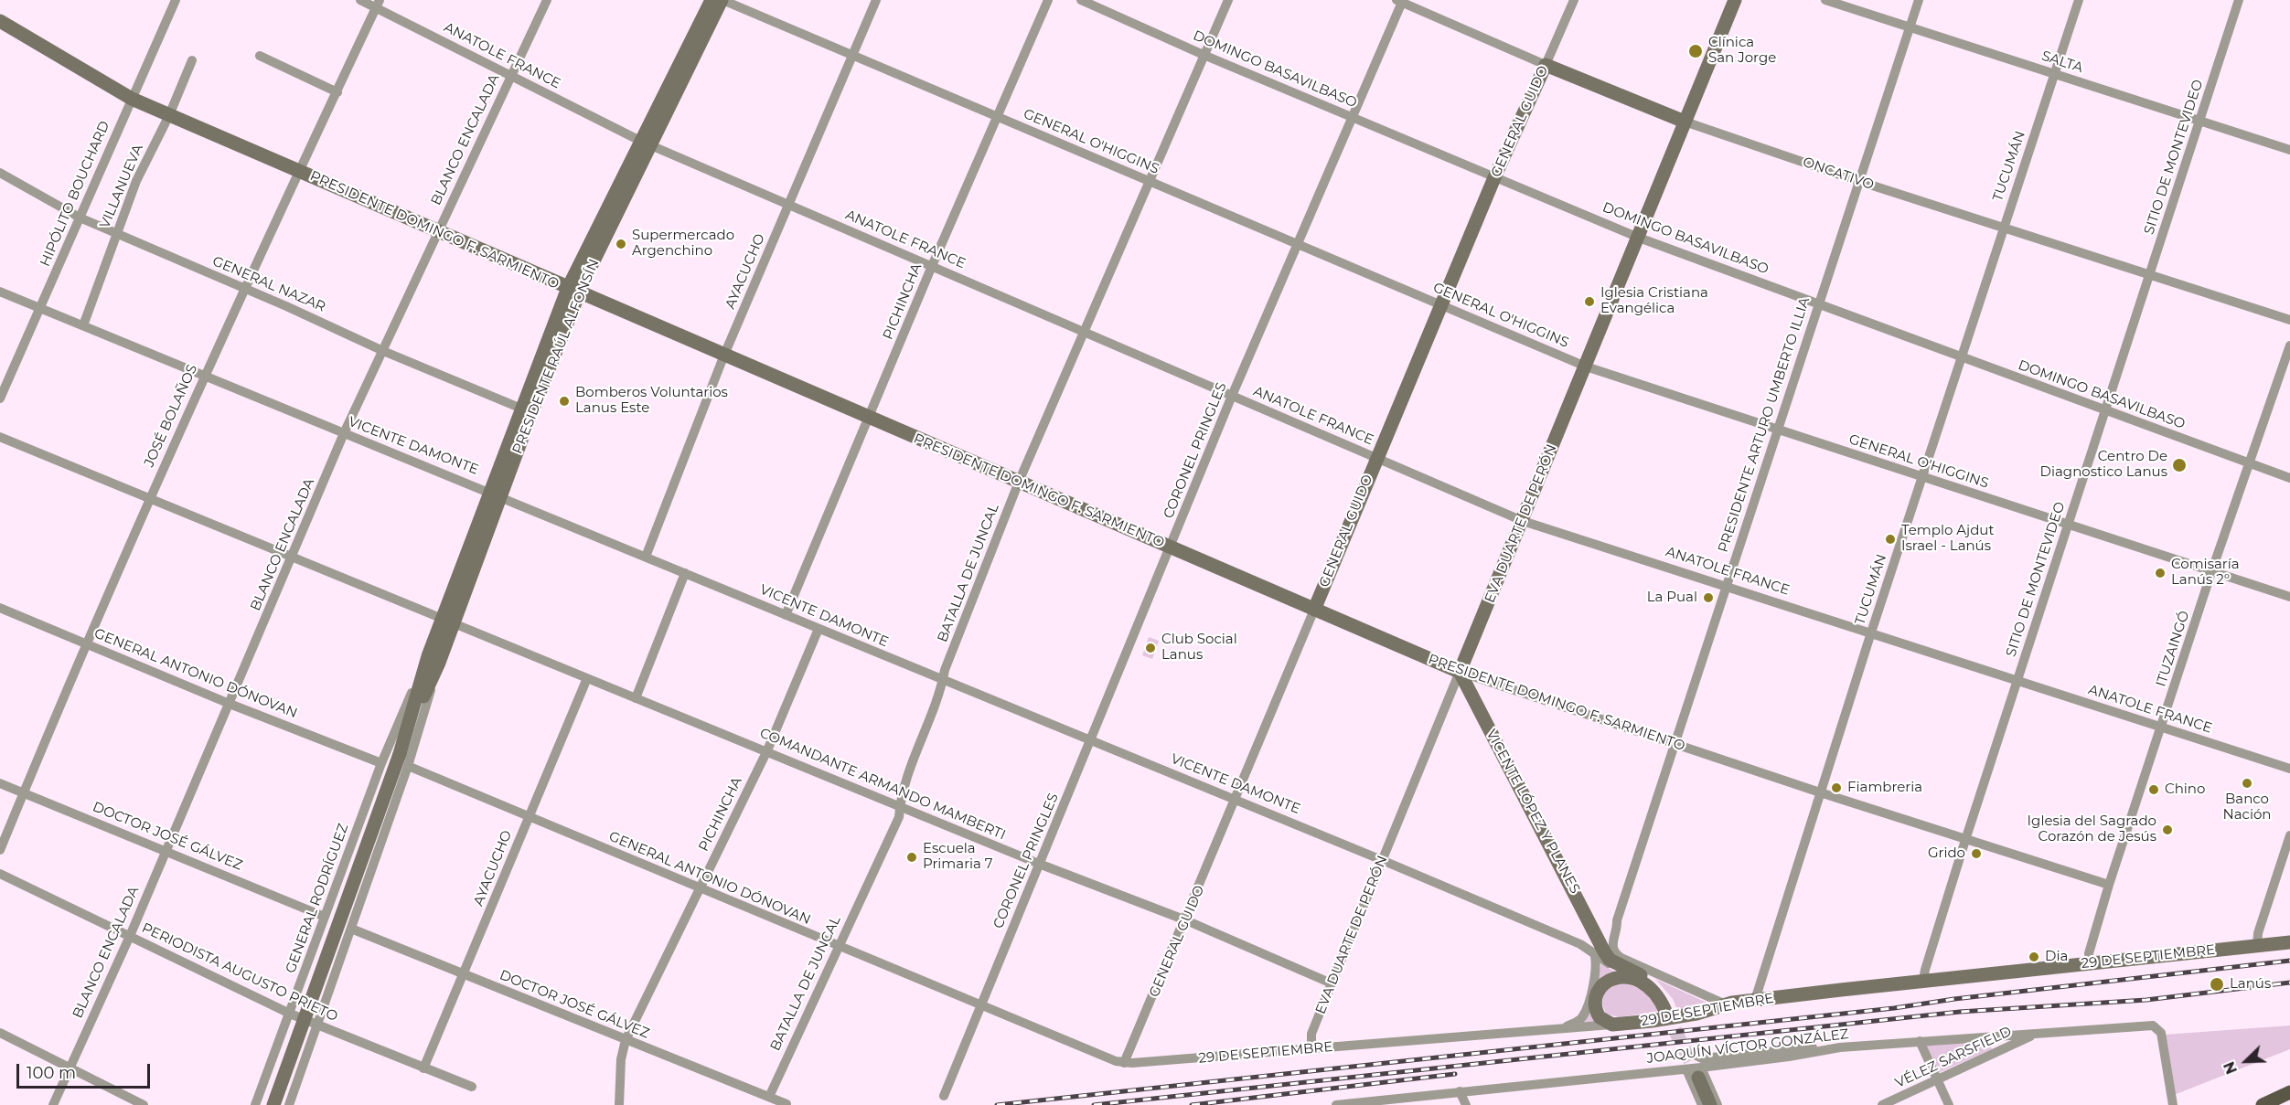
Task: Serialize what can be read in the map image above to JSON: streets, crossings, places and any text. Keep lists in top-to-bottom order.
{
  "streets": {
    "main road": [
      "GENERAL GUIDO",
      "ONCATIVO",
      "PRESIDENTE DOMINGO F. SARMIENTO",
      "PRESIDENTE RAÚL ALFONSÍN",
      "EVA DUARTE DE PERÓN",
      "VICENTE LÓPEZ Y PLANES",
      "29 DE SEPTIEMBRE"
    ],
    "street": [
      "ANATOLE FRANCE",
      "SALTA",
      "DOMINGO BASAVILBASO",
      "BLANCO ENCALADA",
      "GENERAL O'HIGGINS",
      "SITIO DE MONTEVIDEO",
      "TUCUMÁN",
      "VILLANUEVA",
      "HIPÓLITO BOUCHARD",
      "AYACUCHO",
      "GENERAL NAZAR",
      "PICHINCHA",
      "JOSÉ BOLAÑOS",
      "PRESIDENTE ARTURO UMBERTO ILLIA",
      "VICENTE DAMONTE",
      "CORONEL PRINGLES",
      "BATALLA DE JUNCAL",
      "ITUZAINGÓ",
      "GENERAL ANTONIO DÓNOVAN",
      "COMANDANTE ARMANDO MAMBERTI",
      "DOCTOR JOSÉ GÁLVEZ",
      "GENERAL RODRÍGUEZ",
      "PERIODISTA AUGUSTO PRIETO",
      "JOAQUÍN VÍCTOR GONZÁLEZ",
      "VÉLEZ SARSFIELD"
    ]
  },
  "crossings": [
    ["ANATOLE FRANCE", "GENERAL GUIDO"],
    ["ANATOLE FRANCE", "BLANCO ENCALADA"],
    ["ANATOLE FRANCE", "SITIO DE MONTEVIDEO"],
    ["ANATOLE FRANCE", "TUCUMÁN"],
    ["ANATOLE FRANCE", "AYACUCHO"],
    ["ANATOLE FRANCE", "PICHINCHA"],
    ["ANATOLE FRANCE", "PRESIDENTE RAÚL ALFONSÍN"],
    ["ANATOLE FRANCE", "JOSÉ BOLAÑOS"],
    ["ANATOLE FRANCE", "PRESIDENTE ARTURO UMBERTO ILLIA"],
    ["ANATOLE FRANCE", "CORONEL PRINGLES"],
    ["ANATOLE FRANCE", "EVA DUARTE DE PERÓN"],
    ["ANATOLE FRANCE", "BATALLA DE JUNCAL"],
    ["ANATOLE FRANCE", "ITUZAINGÓ"],
    ["SALTA", "SITIO DE MONTEVIDEO"],
    ["SALTA", "TUCUMÁN"],
    ["SALTA", "PRESIDENTE ARTURO UMBERTO ILLIA"],
    ["DOMINGO BASAVILBASO", "GENERAL GUIDO"],
    ["DOMINGO BASAVILBASO", "SITIO DE MONTEVIDEO"],
    ["DOMINGO BASAVILBASO", "TUCUMÁN"],
    ["DOMINGO BASAVILBASO", "PRESIDENTE ARTURO UMBERTO ILLIA"],
    ["DOMINGO BASAVILBASO", "CORONEL PRINGLES"],
    ["DOMINGO BASAVILBASO", "EVA DUARTE DE PERÓN"],
    ["DOMINGO BASAVILBASO", "BATALLA DE JUNCAL"],
    ["DOMINGO BASAVILBASO", "ITUZAINGÓ"],
    ["GENERAL GUIDO", "GENERAL O'HIGGINS"],
    ["GENERAL GUIDO", "ONCATIVO"],
    ["GENERAL GUIDO", "PRESIDENTE DOMINGO F. SARMIENTO"],
    ["GENERAL GUIDO", "VICENTE DAMONTE"],
    ["GENERAL GUIDO", "GENERAL ANTONIO DÓNOVAN"],
    ["GENERAL GUIDO", "COMANDANTE ARMANDO MAMBERTI"],
    ["GENERAL GUIDO", "29 DE SEPTIEMBRE"],
    ["BLANCO ENCALADA", "PRESIDENTE DOMINGO F. SARMIENTO"],
    ["BLANCO ENCALADA", "GENERAL NAZAR"],
    ["BLANCO ENCALADA", "VICENTE DAMONTE"],
    ["BLANCO ENCALADA", "GENERAL ANTONIO DÓNOVAN"],
    ["BLANCO ENCALADA", "COMANDANTE ARMANDO MAMBERTI"],
    ["BLANCO ENCALADA", "DOCTOR JOSÉ GÁLVEZ"],
    ["BLANCO ENCALADA", "PERIODISTA AUGUSTO PRIETO"],
    ["GENERAL O'HIGGINS", "SITIO DE MONTEVIDEO"],
    ["GENERAL O'HIGGINS", "TUCUMÁN"],
    ["GENERAL O'HIGGINS", "AYACUCHO"],
    ["GENERAL O'HIGGINS", "PICHINCHA"],
    ["GENERAL O'HIGGINS", "PRESIDENTE RAÚL ALFONSÍN"],
    ["GENERAL O'HIGGINS", "PRESIDENTE ARTURO UMBERTO ILLIA"],
    ["GENERAL O'HIGGINS", "CORONEL PRINGLES"],
    ["GENERAL O'HIGGINS", "EVA DUARTE DE PERÓN"],
    ["GENERAL O'HIGGINS", "BATALLA DE JUNCAL"],
    ["GENERAL O'HIGGINS", "ITUZAINGÓ"],
    ["SITIO DE MONTEVIDEO", "ONCATIVO"],
    ["SITIO DE MONTEVIDEO", "PRESIDENTE DOMINGO F. SARMIENTO"],
    ["SITIO DE MONTEVIDEO", "29 DE SEPTIEMBRE"],
    ["TUCUMÁN", "ONCATIVO"],
    ["TUCUMÁN", "PRESIDENTE DOMINGO F. SARMIENTO"],
    ["TUCUMÁN", "29 DE SEPTIEMBRE"],
    ["ONCATIVO", "PRESIDENTE ARTURO UMBERTO ILLIA"],
    ["ONCATIVO", "CORONEL PRINGLES"],
    ["ONCATIVO", "EVA DUARTE DE PERÓN"],
    ["VILLANUEVA", "PRESIDENTE DOMINGO F. SARMIENTO"],
    ["VILLANUEVA", "GENERAL NAZAR"],
    ["VILLANUEVA", "VICENTE DAMONTE"],
    ["HIPÓLITO BOUCHARD", "PRESIDENTE DOMINGO F. SARMIENTO"],
    ["HIPÓLITO BOUCHARD", "GENERAL NAZAR"],
    ["HIPÓLITO BOUCHARD", "VICENTE DAMONTE"],
    ["PRESIDENTE DOMINGO F. SARMIENTO", "AYACUCHO"],
    ["PRESIDENTE DOMINGO F. SARMIENTO", "PICHINCHA"],
    ["PRESIDENTE DOMINGO F. SARMIENTO", "PRESIDENTE RAÚL ALFONSÍN"],
    ["PRESIDENTE DOMINGO F. SARMIENTO", "JOSÉ BOLAÑOS"],
    ["PRESIDENTE DOMINGO F. SARMIENTO", "PRESIDENTE ARTURO UMBERTO ILLIA"],
    ["PRESIDENTE DOMINGO F. SARMIENTO", "CORONEL PRINGLES"],
    ["PRESIDENTE DOMINGO F. SARMIENTO", "EVA DUARTE DE PERÓN"],
    ["PRESIDENTE DOMINGO F. SARMIENTO", "BATALLA DE JUNCAL"],
    ["PRESIDENTE DOMINGO F. SARMIENTO", "ITUZAINGÓ"],
    ["PRESIDENTE DOMINGO F. SARMIENTO", "VICENTE LÓPEZ Y PLANES"],
    ["AYACUCHO", "VICENTE DAMONTE"],
    ["AYACUCHO", "GENERAL ANTONIO DÓNOVAN"],
    ["AYACUCHO", "COMANDANTE ARMANDO MAMBERTI"],
    ["AYACUCHO", "DOCTOR JOSÉ GÁLVEZ"],
    ["AYACUCHO", "PERIODISTA AUGUSTO PRIETO"],
    ["GENERAL NAZAR", "PRESIDENTE RAÚL ALFONSÍN"],
    ["GENERAL NAZAR", "JOSÉ BOLAÑOS"],
    ["PICHINCHA", "VICENTE DAMONTE"],
    ["PICHINCHA", "GENERAL ANTONIO DÓNOVAN"],
    ["PICHINCHA", "COMANDANTE ARMANDO MAMBERTI"],
    ["PICHINCHA", "DOCTOR JOSÉ GÁLVEZ"],
    ["PRESIDENTE RAÚL ALFONSÍN", "VICENTE DAMONTE"],
    ["PRESIDENTE RAÚL ALFONSÍN", "GENERAL ANTONIO DÓNOVAN"],
    ["PRESIDENTE RAÚL ALFONSÍN", "COMANDANTE ARMANDO MAMBERTI"],
    ["PRESIDENTE RAÚL ALFONSÍN", "GENERAL RODRÍGUEZ"],
    ["JOSÉ BOLAÑOS", "VICENTE DAMONTE"],
    ["JOSÉ BOLAÑOS", "GENERAL ANTONIO DÓNOVAN"],
    ["JOSÉ BOLAÑOS", "COMANDANTE ARMANDO MAMBERTI"],
    ["JOSÉ BOLAÑOS", "DOCTOR JOSÉ GÁLVEZ"],
    ["PRESIDENTE ARTURO UMBERTO ILLIA", "VICENTE DAMONTE"],
    ["PRESIDENTE ARTURO UMBERTO ILLIA", "VICENTE LÓPEZ Y PLANES"],
    ["PRESIDENTE ARTURO UMBERTO ILLIA", "29 DE SEPTIEMBRE"],
    ["VICENTE DAMONTE", "CORONEL PRINGLES"],
    ["VICENTE DAMONTE", "EVA DUARTE DE PERÓN"],
    ["VICENTE DAMONTE", "BATALLA DE JUNCAL"],
    ["VICENTE DAMONTE", "VICENTE LÓPEZ Y PLANES"],
    ["VICENTE DAMONTE", "29 DE SEPTIEMBRE"],
    ["CORONEL PRINGLES", "GENERAL ANTONIO DÓNOVAN"],
    ["CORONEL PRINGLES", "COMANDANTE ARMANDO MAMBERTI"],
    ["EVA DUARTE DE PERÓN", "COMANDANTE ARMANDO MAMBERTI"],
    ["EVA DUARTE DE PERÓN", "VICENTE LÓPEZ Y PLANES"],
    ["EVA DUARTE DE PERÓN", "29 DE SEPTIEMBRE"],
    ["BATALLA DE JUNCAL", "GENERAL ANTONIO DÓNOVAN"],
    ["BATALLA DE JUNCAL", "COMANDANTE ARMANDO MAMBERTI"],
    ["BATALLA DE JUNCAL", "DOCTOR JOSÉ GÁLVEZ"],
    ["ITUZAINGÓ", "29 DE SEPTIEMBRE"],
    ["GENERAL ANTONIO DÓNOVAN", "GENERAL RODRÍGUEZ"],
    ["GENERAL ANTONIO DÓNOVAN", "29 DE SEPTIEMBRE"],
    ["DOCTOR JOSÉ GÁLVEZ", "GENERAL RODRÍGUEZ"],
    ["GENERAL RODRÍGUEZ", "PERIODISTA AUGUSTO PRIETO"],
    ["JOAQUÍN VÍCTOR GONZÁLEZ", "VÉLEZ SARSFIELD"]
  ],
  "places": [
    "Clínica San Jorge",
    "Supermercado Argenchino",
    "Iglesia Cristiana Evangélica",
    "Bomberos Voluntarios Lanus Este",
    "Centro De Diagnostico Lanus",
    "Templo Ajdut Israel - Lanús",
    "Comisaría Lanús 2°",
    "La Pual",
    "Club Social Lanus",
    "Banco Nación",
    "Fiambreria",
    "Chino",
    "Iglesia del Sagrado Corazón de Jesús",
    "Grido",
    "Escuela Primaria 7",
    "Dia",
    "Lanús"
  ],
  "scale_bar": "100 m",
  "north": "bottom left"
}
